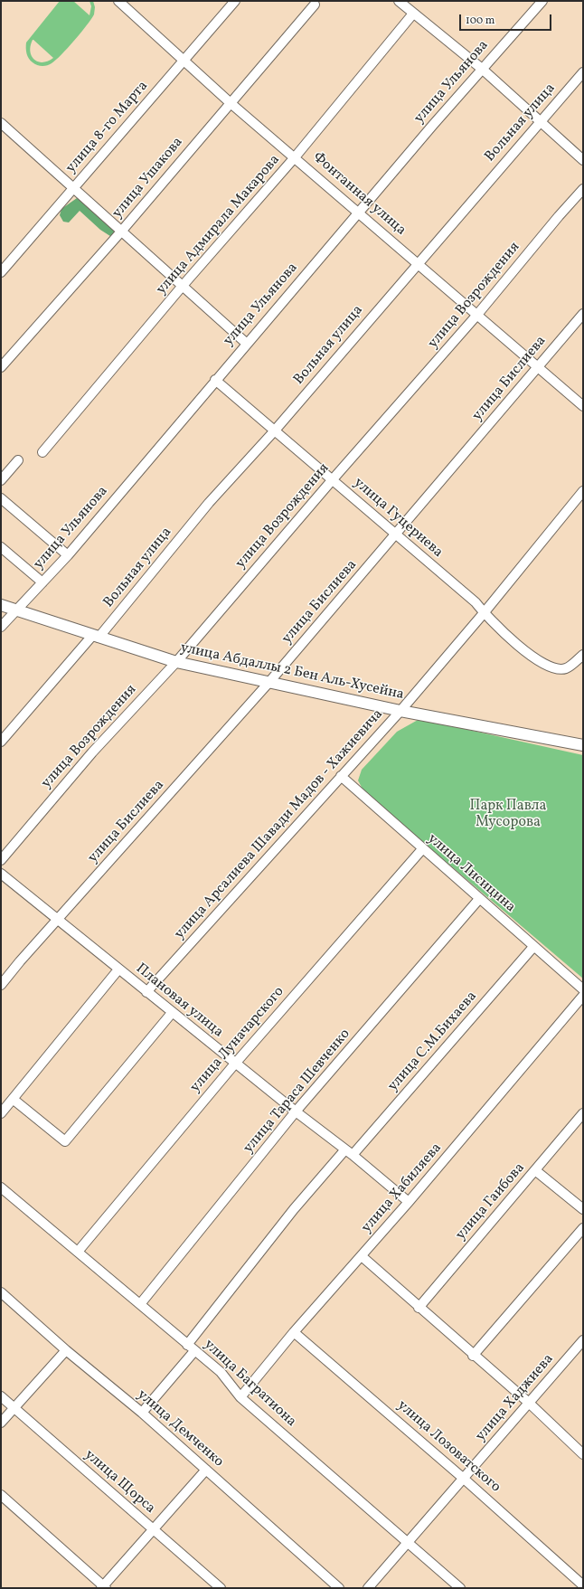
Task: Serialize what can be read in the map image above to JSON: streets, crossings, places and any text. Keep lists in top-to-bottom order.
{
  "streets": {
    "main road": ["улица Абдаллы 2 Бен Аль-Хусейна"],
    "street": [
      "улица Ульянова",
      "Вольная улица",
      "улица 8-го Марта",
      "улица Ушакова",
      "Фонтанная улица",
      "улица Адмирала Макарова",
      "улица Возрождения",
      "улица Бислиева",
      "улица Гуцериева",
      "улица Арсалиева Шавади Мадов - Хажиевича",
      "улица Лисицина",
      "Плановая улица",
      "улица Луначарского",
      "улица С.М.Бихаева",
      "улица Тараса Шевченко",
      "улица Хабиляева",
      "улица Гаибова",
      "улица Багратиона",
      "улица Хаджиева",
      "улица Демченко",
      "улица Лозоватского",
      "улица Щорса"
    ]
  },
  "crossings": [
    ["улица Ульянова", "Фонтанная улица"],
    ["улица Ульянова", "улица Гуцериева"],
    ["улица Ульянова", "улица Абдаллы 2 Бен Аль-Хусейна"],
    ["Вольная улица", "Фонтанная улица"],
    ["Вольная улица", "улица Гуцериева"],
    ["Вольная улица", "улица Абдаллы 2 Бен Аль-Хусейна"],
    ["улица 8-го Марта", "Фонтанная улица"],
    ["улица Ушакова", "Фонтанная улица"],
    ["Фонтанная улица", "улица Адмирала Макарова"],
    ["Фонтанная улица", "улица Возрождения"],
    ["Фонтанная улица", "улица Бислиева"],
    ["улица Возрождения", "улица Гуцериева"],
    ["улица Возрождения", "улица Абдаллы 2 Бен Аль-Хусейна"],
    ["улица Бислиева", "улица Гуцериева"],
    ["улица Бислиева", "улица Абдаллы 2 Бен Аль-Хусейна"],
    ["улица Бислиева", "Плановая улица"],
    ["улица Гуцериева", "улица Арсалиева Шавади Мадов - Хажиевича"],
    ["улица Абдаллы 2 Бен Аль-Хусейна", "улица Арсалиева Шавади Мадов - Хажиевича"],
    ["улица Арсалиева Шавади Мадов - Хажиевича", "улица Лисицина"],
    ["улица Арсалиева Шавади Мадов - Хажиевича", "Плановая улица"],
    ["улица Лисицина", "улица Луначарского"],
    ["улица Лисицина", "улица С.М.Бихаева"],
    ["улица Лисицина", "улица Тараса Шевченко"],
    ["Плановая улица", "улица Луначарского"],
    ["Плановая улица", "улица С.М.Бихаева"],
    ["Плановая улица", "улица Тараса Шевченко"],
    ["Плановая улица", "улица Хабиляева"],
    ["улица Луначарского", "улица Багратиона"],
    ["улица С.М.Бихаева", "улица Багратиона"],
    ["улица С.М.Бихаева", "улица Демченко"],
    ["улица Тараса Шевченко", "улица Багратиона"],
    ["улица Хабиляева", "улица Багратиона"],
    ["улица Хабиляева", "улица Лозоватского"],
    ["улица Багратиона", "улица Хаджиева"],
    ["улица Хаджиева", "улица Лозоватского"]
  ],
  "parks": ["Парк Павла Мусорова"],
  "scale_bar": "100 m"
}
